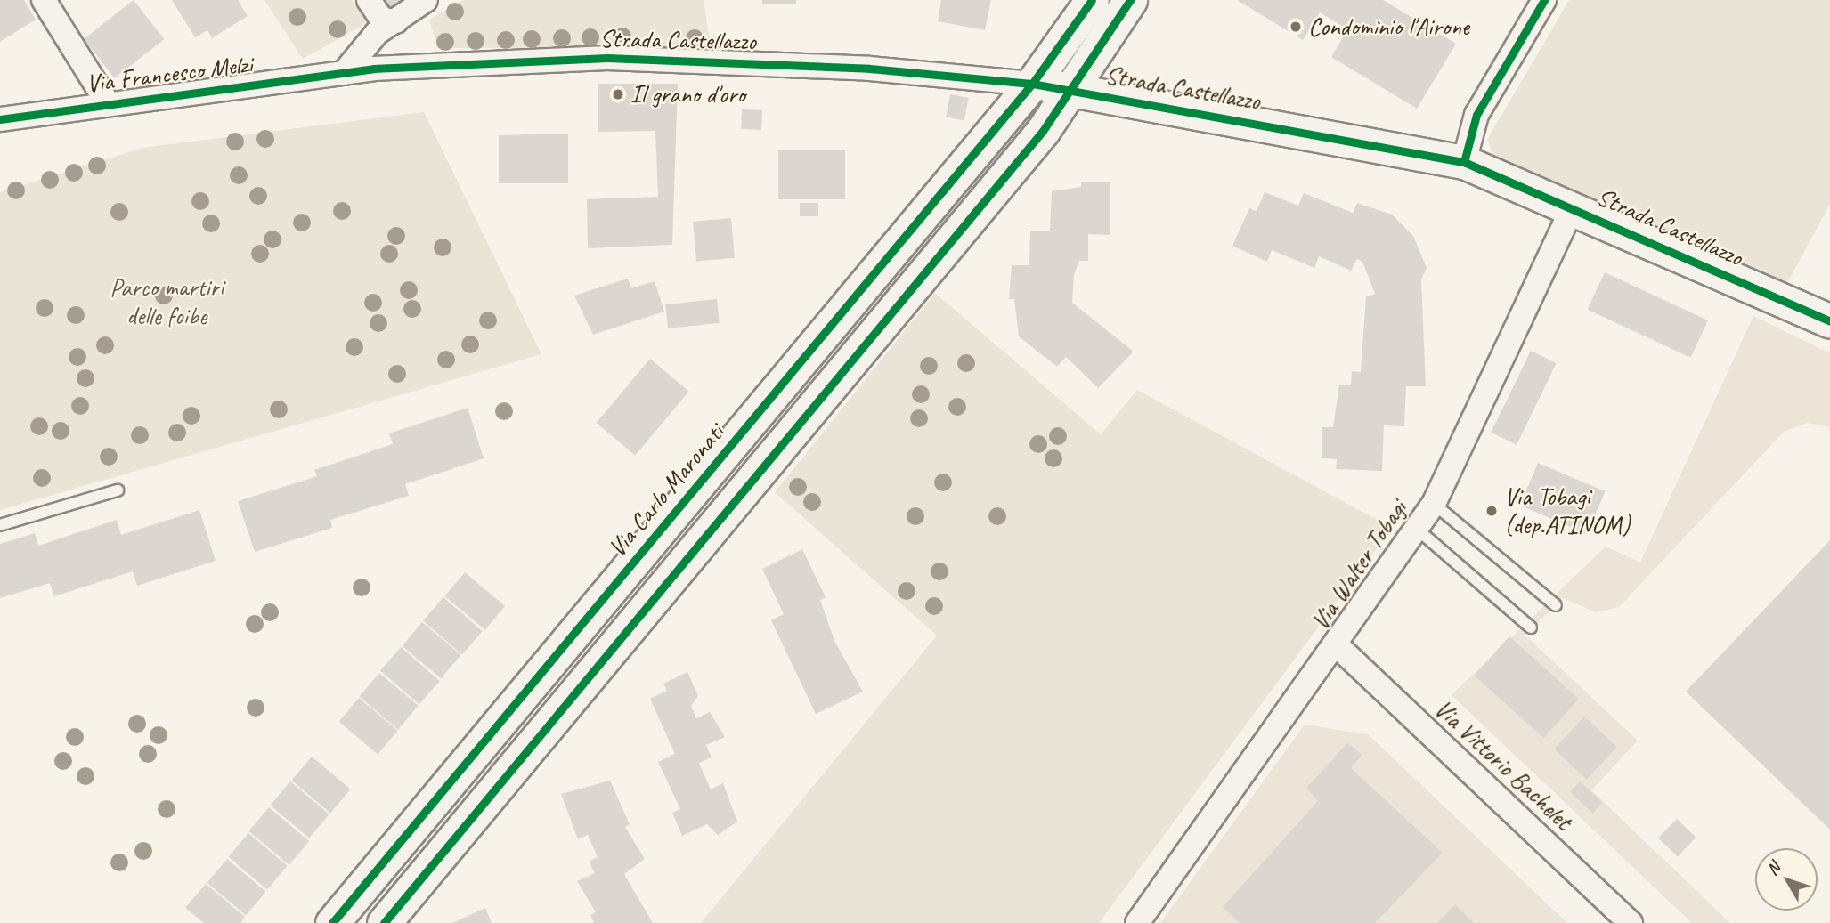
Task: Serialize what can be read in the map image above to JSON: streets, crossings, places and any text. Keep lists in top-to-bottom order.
{
  "streets": {
    "street": [
      "Strada Castellazzo",
      "Via Francesco Melzi",
      "Via Carlo Maronati",
      "Via Walter Tobagi",
      "Via Vittorio Bachelet"
    ]
  },
  "crossings": [
    ["Strada Castellazzo", "Via Francesco Melzi"],
    ["Strada Castellazzo", "Via Carlo Maronati"],
    ["Strada Castellazzo", "Via Walter Tobagi"],
    ["Via Walter Tobagi", "Via Vittorio Bachelet"]
  ],
  "parks": ["Parco martiri delle foibe"],
  "places": ["Condominio l'Airone", "Il grano d'oro", "Via Tobagi (dep.ATINOM)"],
  "north": "top left"
}
